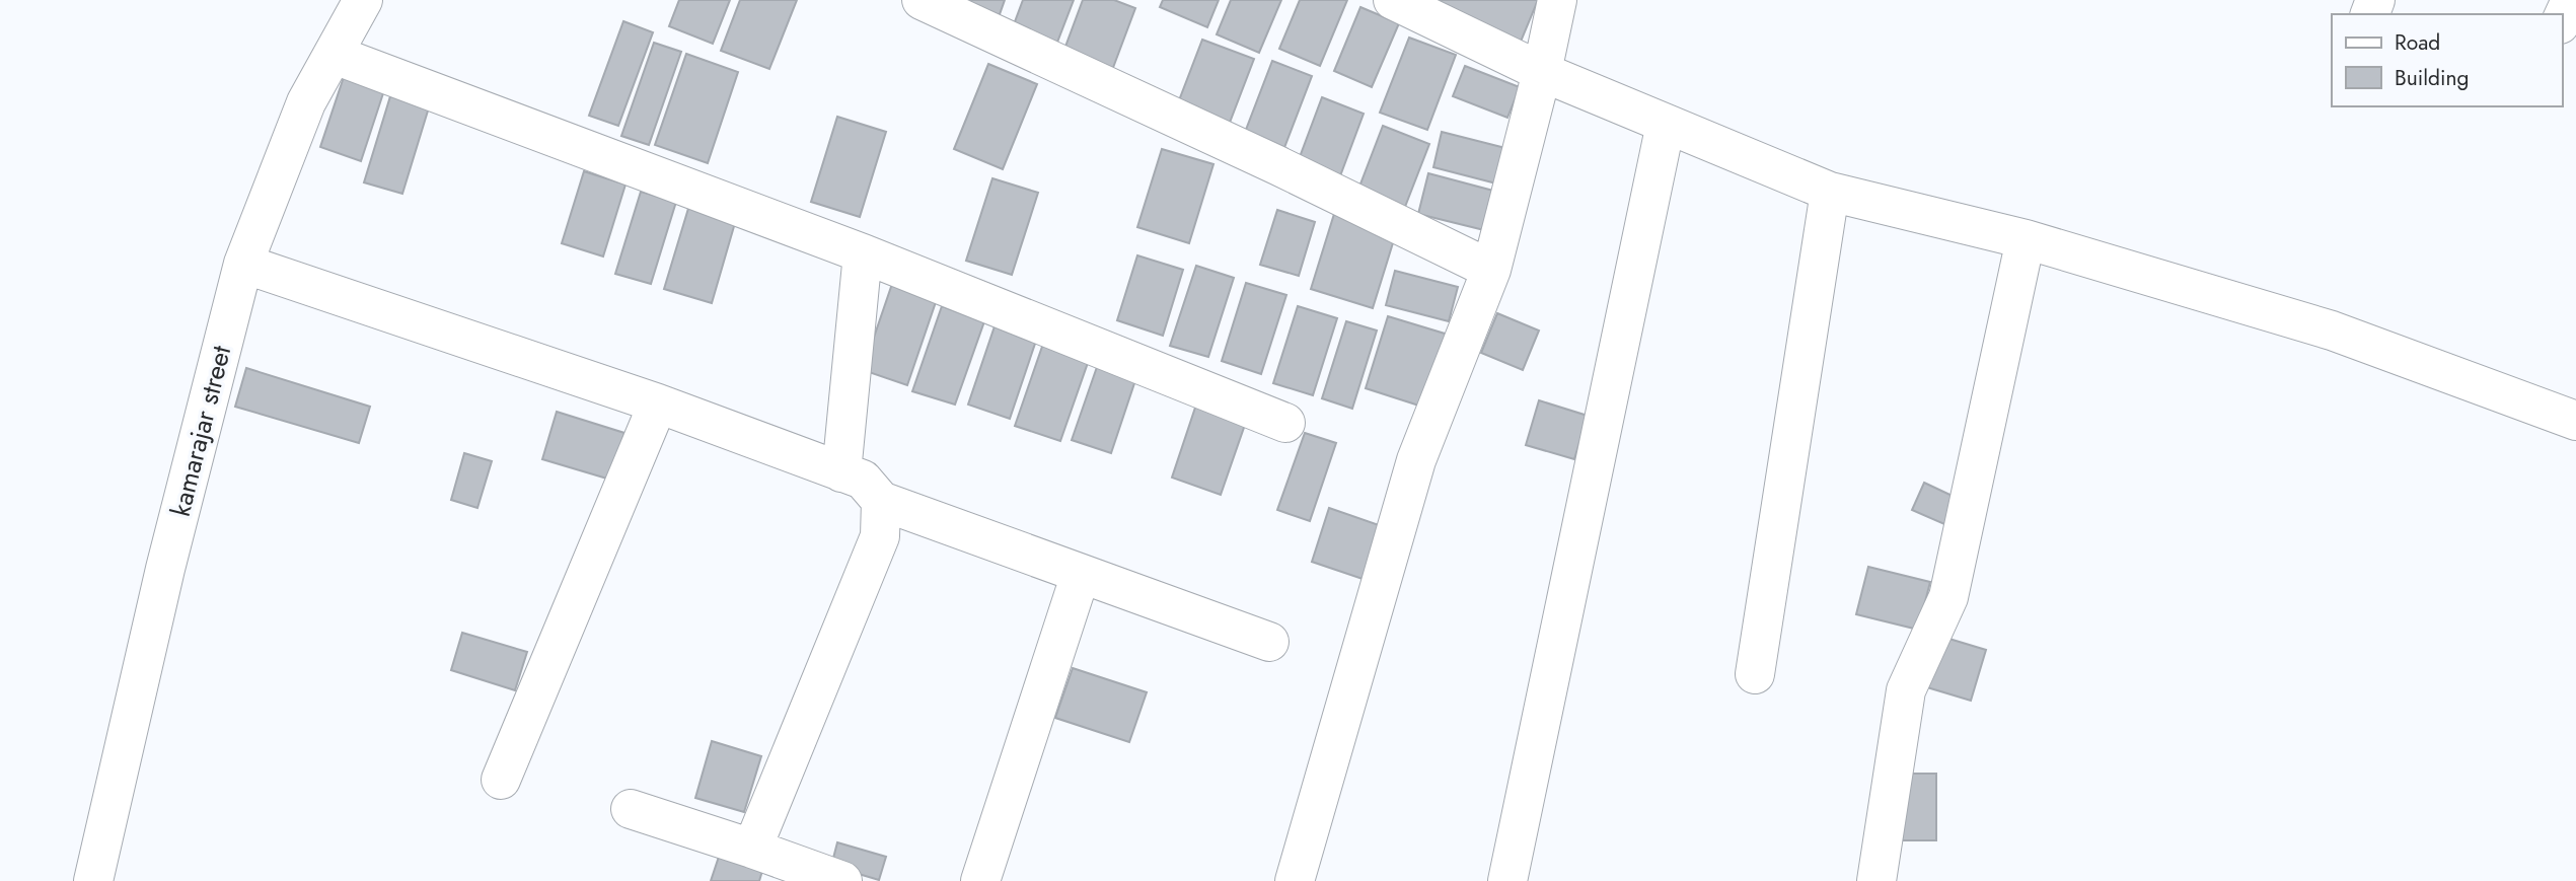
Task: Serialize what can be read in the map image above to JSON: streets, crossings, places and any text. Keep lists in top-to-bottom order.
{
  "streets": {
    "street": ["kamarajar street"]
  },
  "legend": ["Road", "Building"]
}
